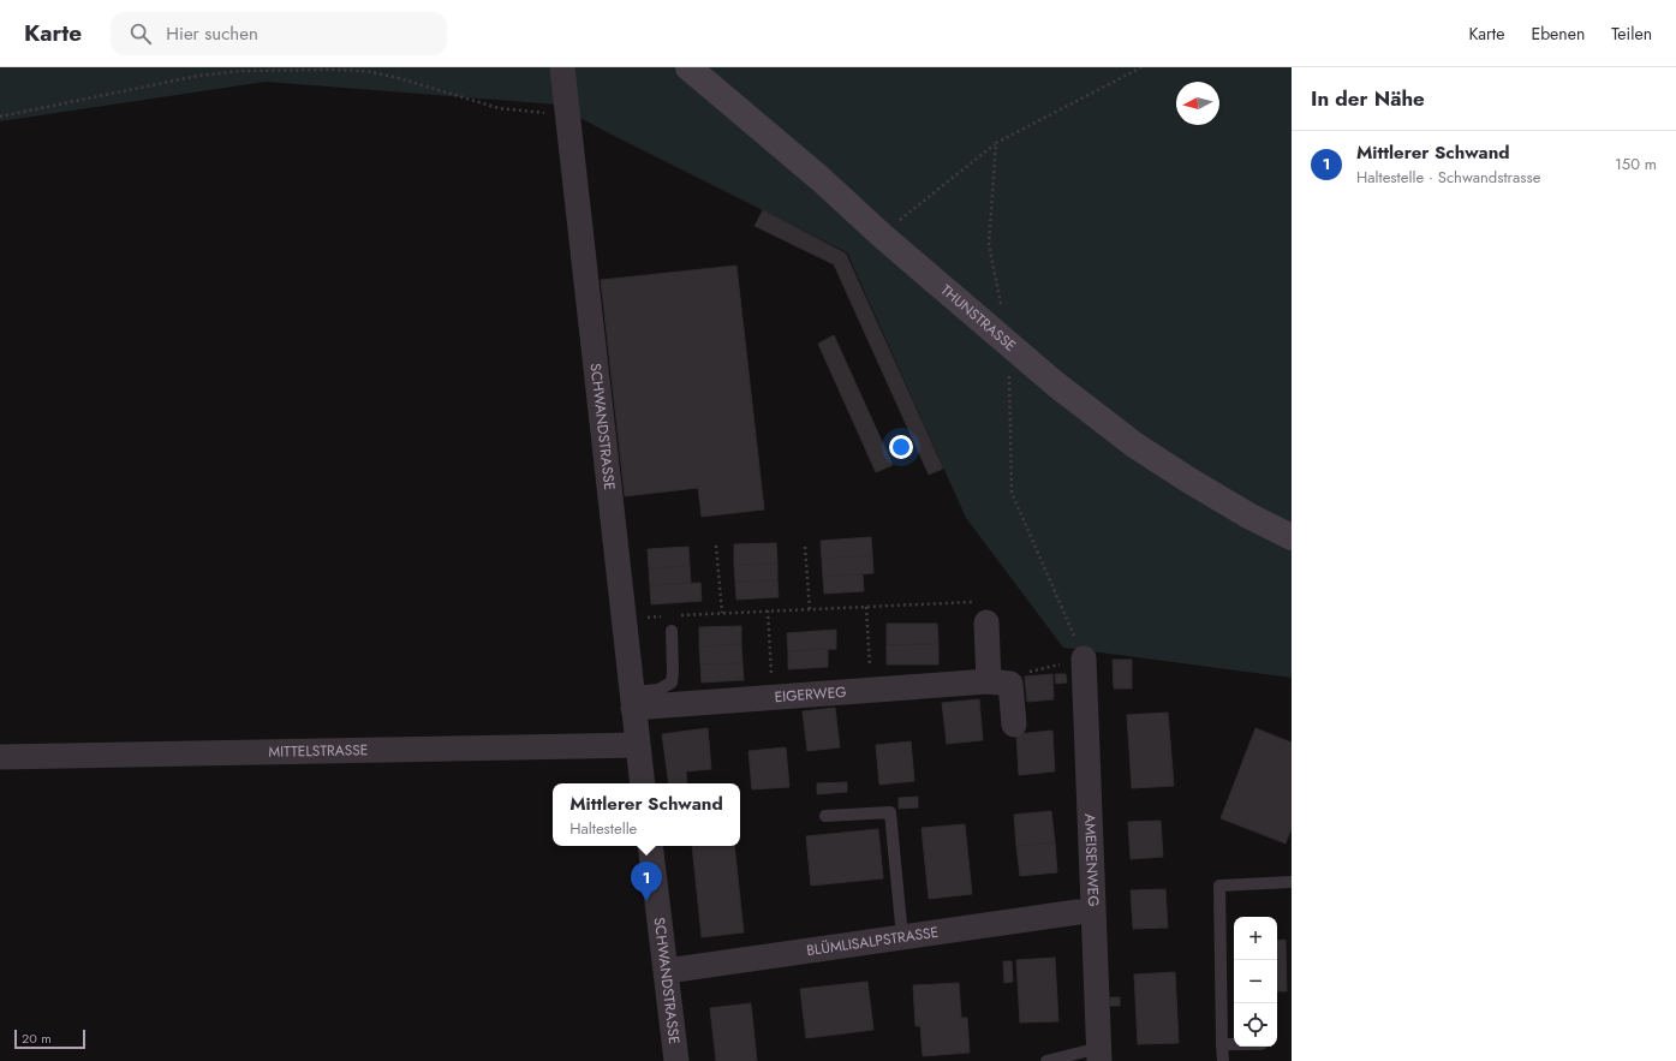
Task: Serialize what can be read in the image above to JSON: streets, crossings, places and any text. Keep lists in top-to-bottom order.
{
  "streets": {
    "street": [
      "THUNSTRASSE",
      "SCHWANDSTRASSE",
      "EIGERWEG",
      "MITTELSTRASSE",
      "AMEISENWEG",
      "BLÜMLISALPSTRASSE"
    ]
  },
  "crossings": [
    ["SCHWANDSTRASSE", "EIGERWEG"],
    ["SCHWANDSTRASSE", "MITTELSTRASSE"],
    ["SCHWANDSTRASSE", "BLÜMLISALPSTRASSE"]
  ],
  "scale_bar": "20 m",
  "north": "left",
  "page": {
    "header": "Karte",
    "search": "Hier suchen",
    "nav": ["Karte", "Ebenen", "Teilen"],
    "heading": "In der Nähe",
    "list": [
      {
        "mark": "1",
        "name": "Mittlerer Schwand",
        "note": "Haltestelle · Schwandstrasse",
        "value": "150 m"
      }
    ],
    "popup": ["Mittlerer Schwand", "Haltestelle"],
    "pins": "1",
    "map_buttons": ["+", "−"],
    "scale": "20 m"
  }
}
